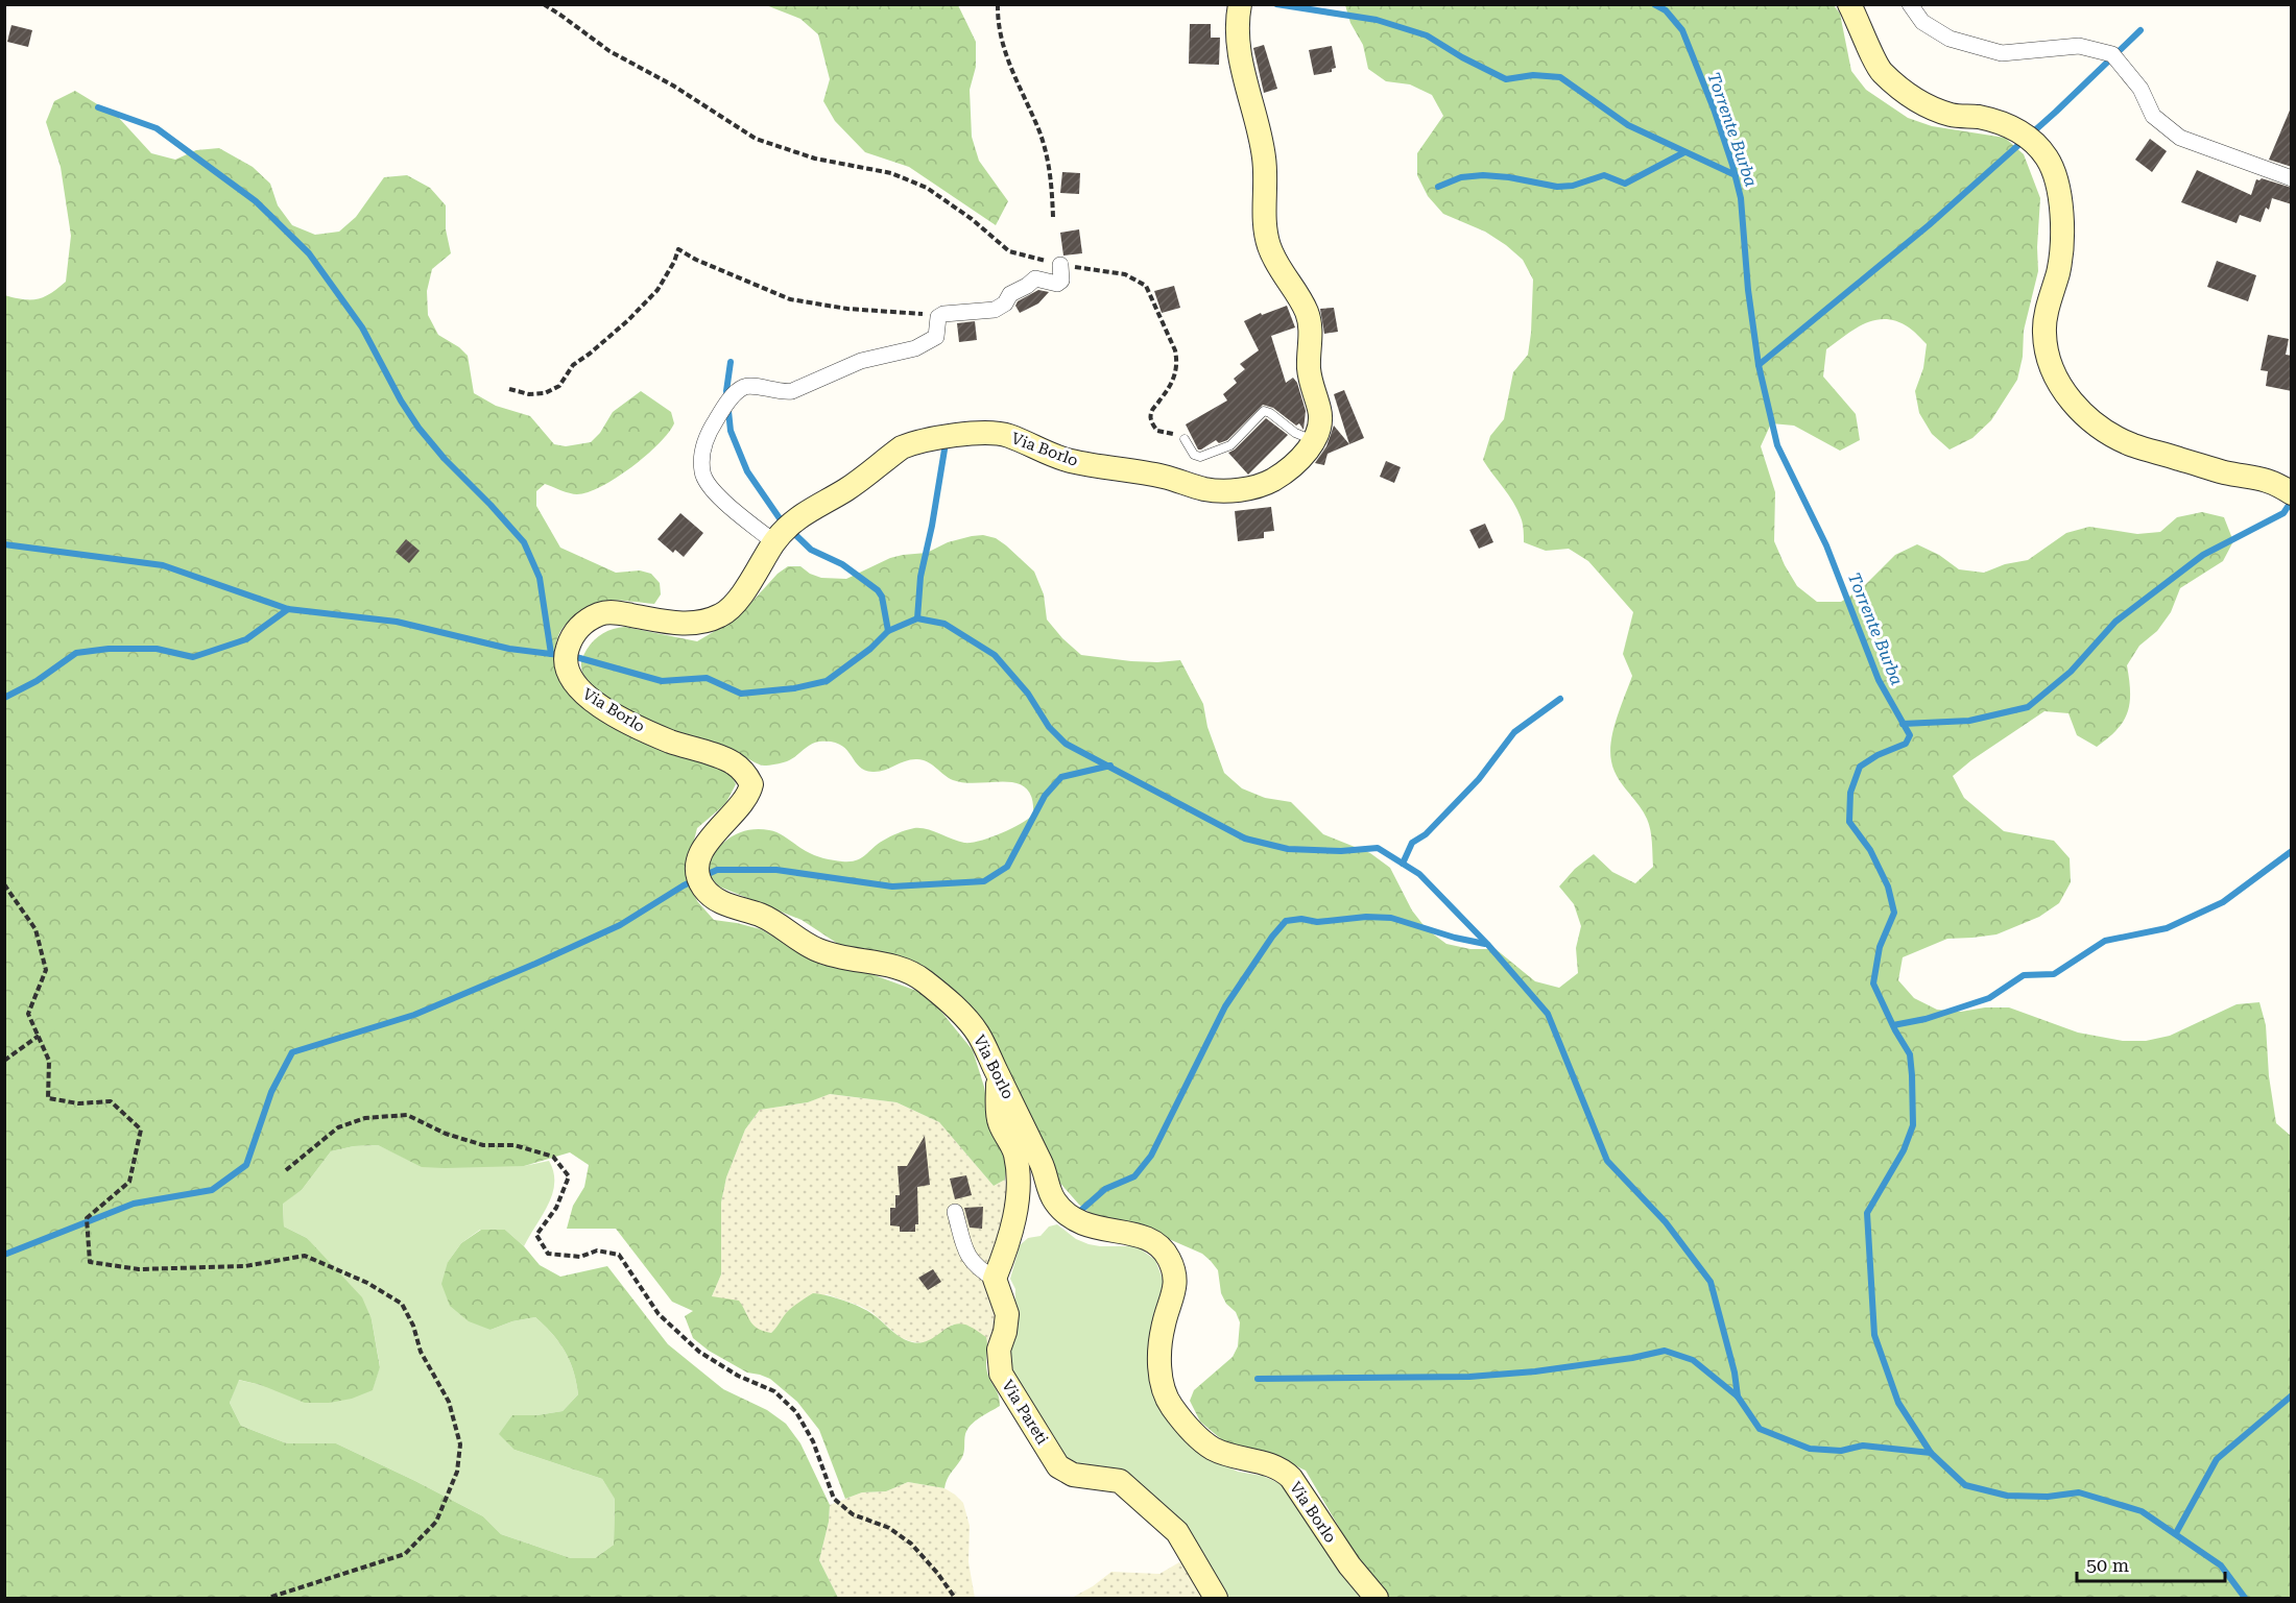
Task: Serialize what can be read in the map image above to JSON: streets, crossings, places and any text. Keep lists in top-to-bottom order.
{
  "streets": {
    "main road": ["Via Borlo", "Via Pareti"]
  },
  "water": ["Torrente Burba"],
  "scale_bar": "50 m"
}
